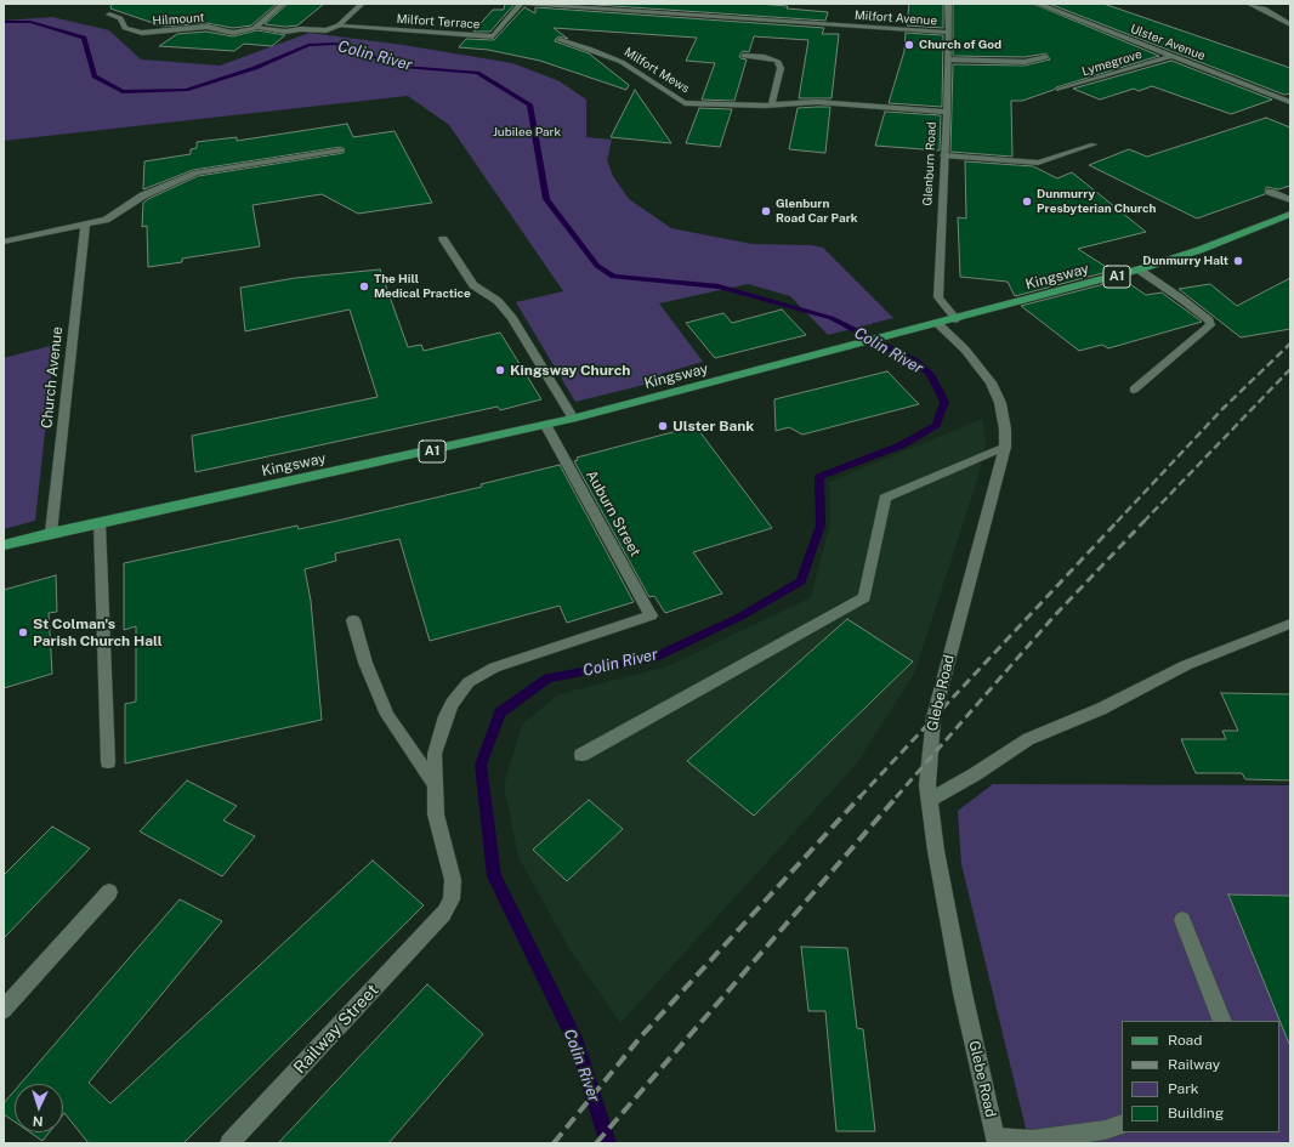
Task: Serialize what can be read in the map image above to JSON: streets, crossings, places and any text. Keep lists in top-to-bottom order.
{
  "streets": {
    "main road": ["Kingsway", "A1"],
    "street": [
      "Milfort Avenue",
      "Hilmount",
      "Milfort Terrace",
      "Ulster Avenue",
      "Lymegrove",
      "Milfort Mews",
      "Glenburn Road",
      "Church Avenue",
      "Auburn Street",
      "Glebe Road",
      "Railway Street"
    ]
  },
  "crossings": [
    ["Milfort Avenue", "Milfort Terrace"],
    ["Milfort Avenue", "Glenburn Road"],
    ["Ulster Avenue", "Lymegrove"],
    ["Milfort Mews", "Glenburn Road"],
    ["Glenburn Road", "Kingsway"],
    ["Kingsway", "Church Avenue"],
    ["Kingsway", "Auburn Street"],
    ["Kingsway", "Glebe Road"],
    ["Auburn Street", "Railway Street"]
  ],
  "water": ["Colin River"],
  "parks": ["Jubilee Park"],
  "places": [
    "Church of God",
    "Dunmurry Presbyterian Church",
    "Glenburn Road Car Park",
    "Dunmurry Halt",
    "The Hill Medical Practice",
    "Kingsway Church",
    "Ulster Bank",
    "St Colman's Parish Church Hall"
  ],
  "legend": [
    "Road",
    "Railway",
    "Park",
    "Building"
  ],
  "north": "bottom"
}
